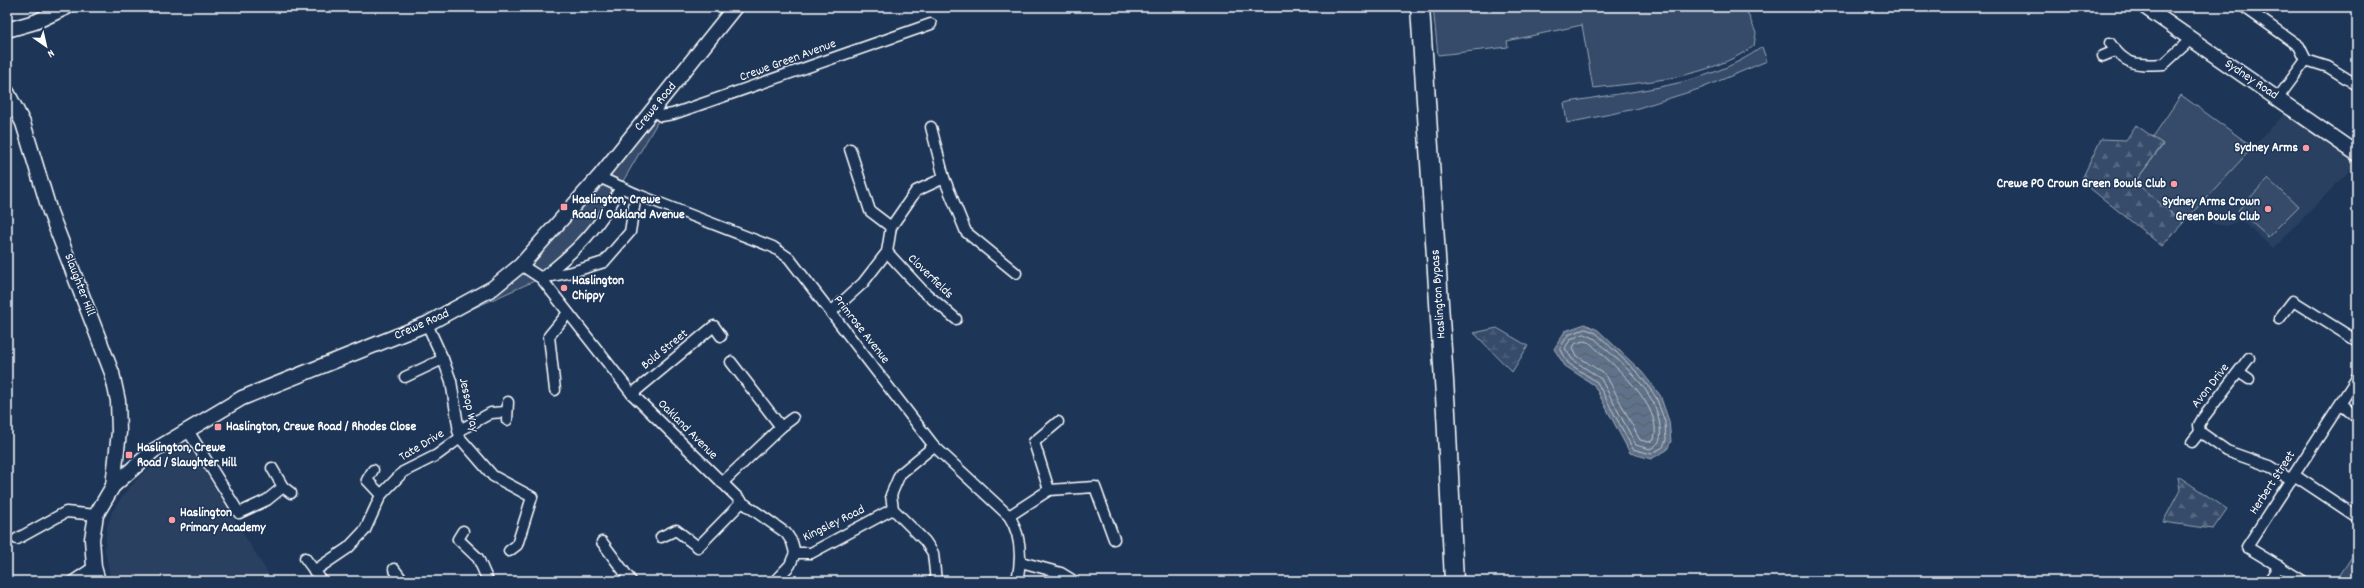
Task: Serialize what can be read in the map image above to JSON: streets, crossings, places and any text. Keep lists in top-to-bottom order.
{
  "streets": {
    "highway": ["Haslington Bypass"],
    "street": [
      "Crewe Green Avenue",
      "Sydney Road",
      "Crewe Road",
      "Cloverfields",
      "Slaughter Hill",
      "Primrose Avenue",
      "Bold Street",
      "Avon Drive",
      "Jessop Way",
      "Oakland Avenue",
      "Tate Drive",
      "Herbert Street",
      "Kingsley Road"
    ]
  },
  "crossings": [
    ["Crewe Green Avenue", "Crewe Road"],
    ["Crewe Road", "Slaughter Hill"],
    ["Crewe Road", "Primrose Avenue"],
    ["Crewe Road", "Jessop Way"],
    ["Crewe Road", "Oakland Avenue"],
    ["Bold Street", "Oakland Avenue"],
    ["Jessop Way", "Tate Drive"],
    ["Oakland Avenue", "Kingsley Road"]
  ],
  "places": {
    "other": [
      "Sydney Arms",
      "Crewe PO Crown Green Bowls Club",
      "Sydney Arms Crown Green Bowls Club",
      "Haslington Chippy",
      "Haslington Primary Academy"
    ],
    "transit": ["Haslington, Crewe Road / Oakland Avenue", "Haslington, Crewe Road / Rhodes Close", "Haslington, Crewe Road / Slaughter Hill"]
  },
  "north": "bottom right"
}
